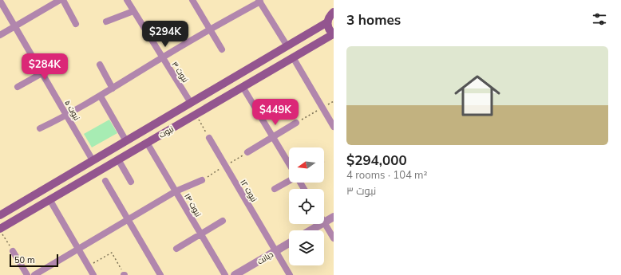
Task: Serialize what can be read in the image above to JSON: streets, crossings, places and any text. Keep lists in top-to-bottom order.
{
  "streets": {
    "main road": ["نبوت"],
    "street": [
      "نبوت ۳",
      "نبوت ۵",
      "نبوت ۱۲",
      "نبوت ۱۴",
      "دیانت"
    ]
  },
  "crossings": [
    ["نبوت ۳", "نبوت"],
    ["نبوت ۵", "نبوت"],
    ["نبوت", "نبوت ۱۴"],
    ["نبوت ۱۲", "دیانت"]
  ],
  "scale_bar": "50 m",
  "north": "left",
  "page": {
    "heading": "3 homes",
    "price": ["$294K", "$284K", "$449K"],
    "list": [
      {
        "name": "$294,000",
        "note": "4 rooms · 104 m² · نبوت ۳"
      }
    ],
    "scale": "50 m"
  }
}
